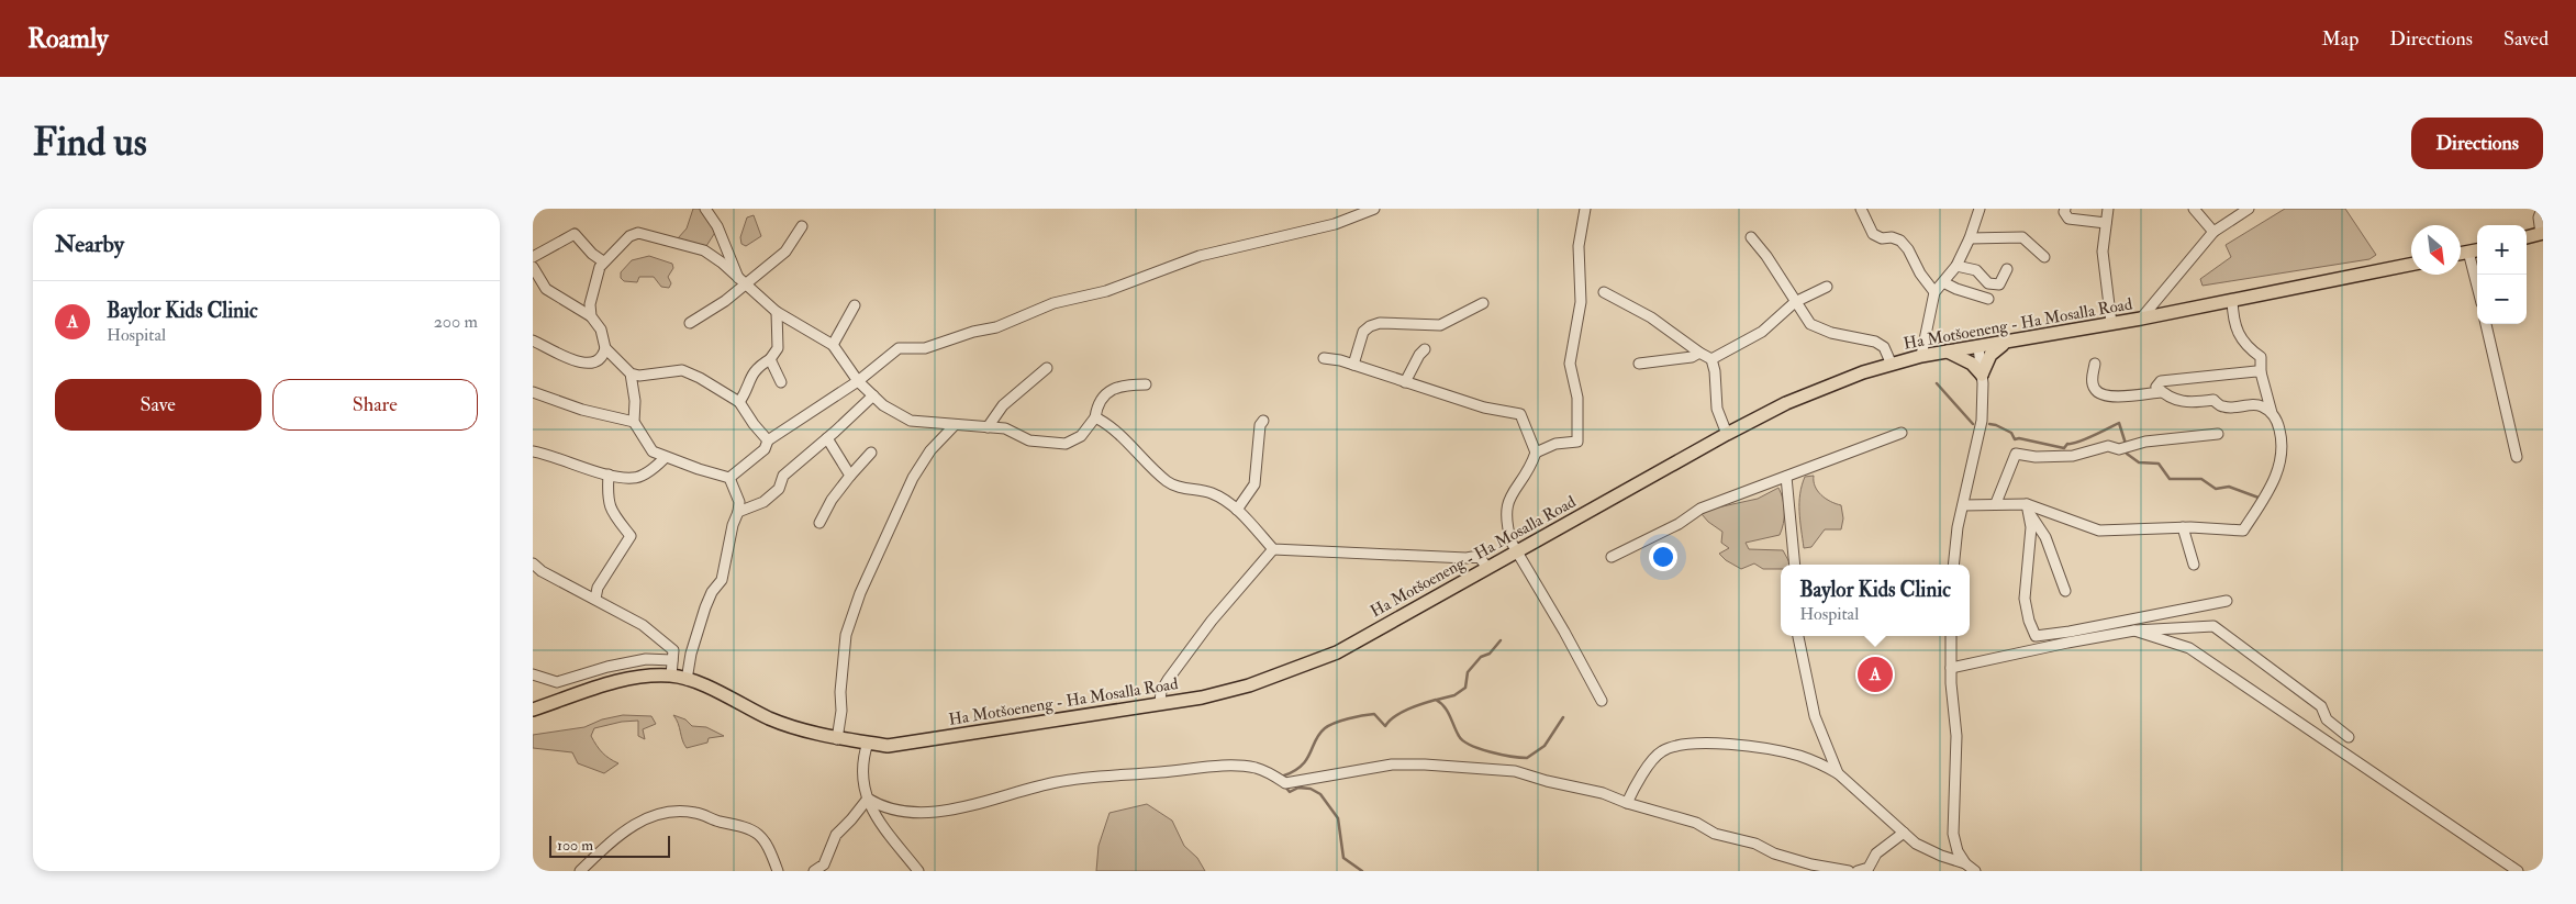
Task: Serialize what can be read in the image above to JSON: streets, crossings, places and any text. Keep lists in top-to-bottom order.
{
  "streets": {
    "main road": ["Ha Motšoeneng - Ha Mosalla Road"]
  },
  "scale_bar": "100 m",
  "north": "bottom right",
  "page": {
    "header": "Roamly",
    "nav": ["Map", "Directions", "Saved"],
    "buttons": [
      "Directions",
      ["Save", "Share"]
    ],
    "title": "Find us",
    "heading": "Nearby",
    "map_buttons": ["+", "−"],
    "list": [
      {
        "mark": "A",
        "name": "Baylor Kids Clinic",
        "note": "Hospital",
        "value": "200 m"
      }
    ],
    "popup": ["Baylor Kids Clinic", "Hospital"],
    "pins": "A",
    "scale": "100 m"
  }
}
